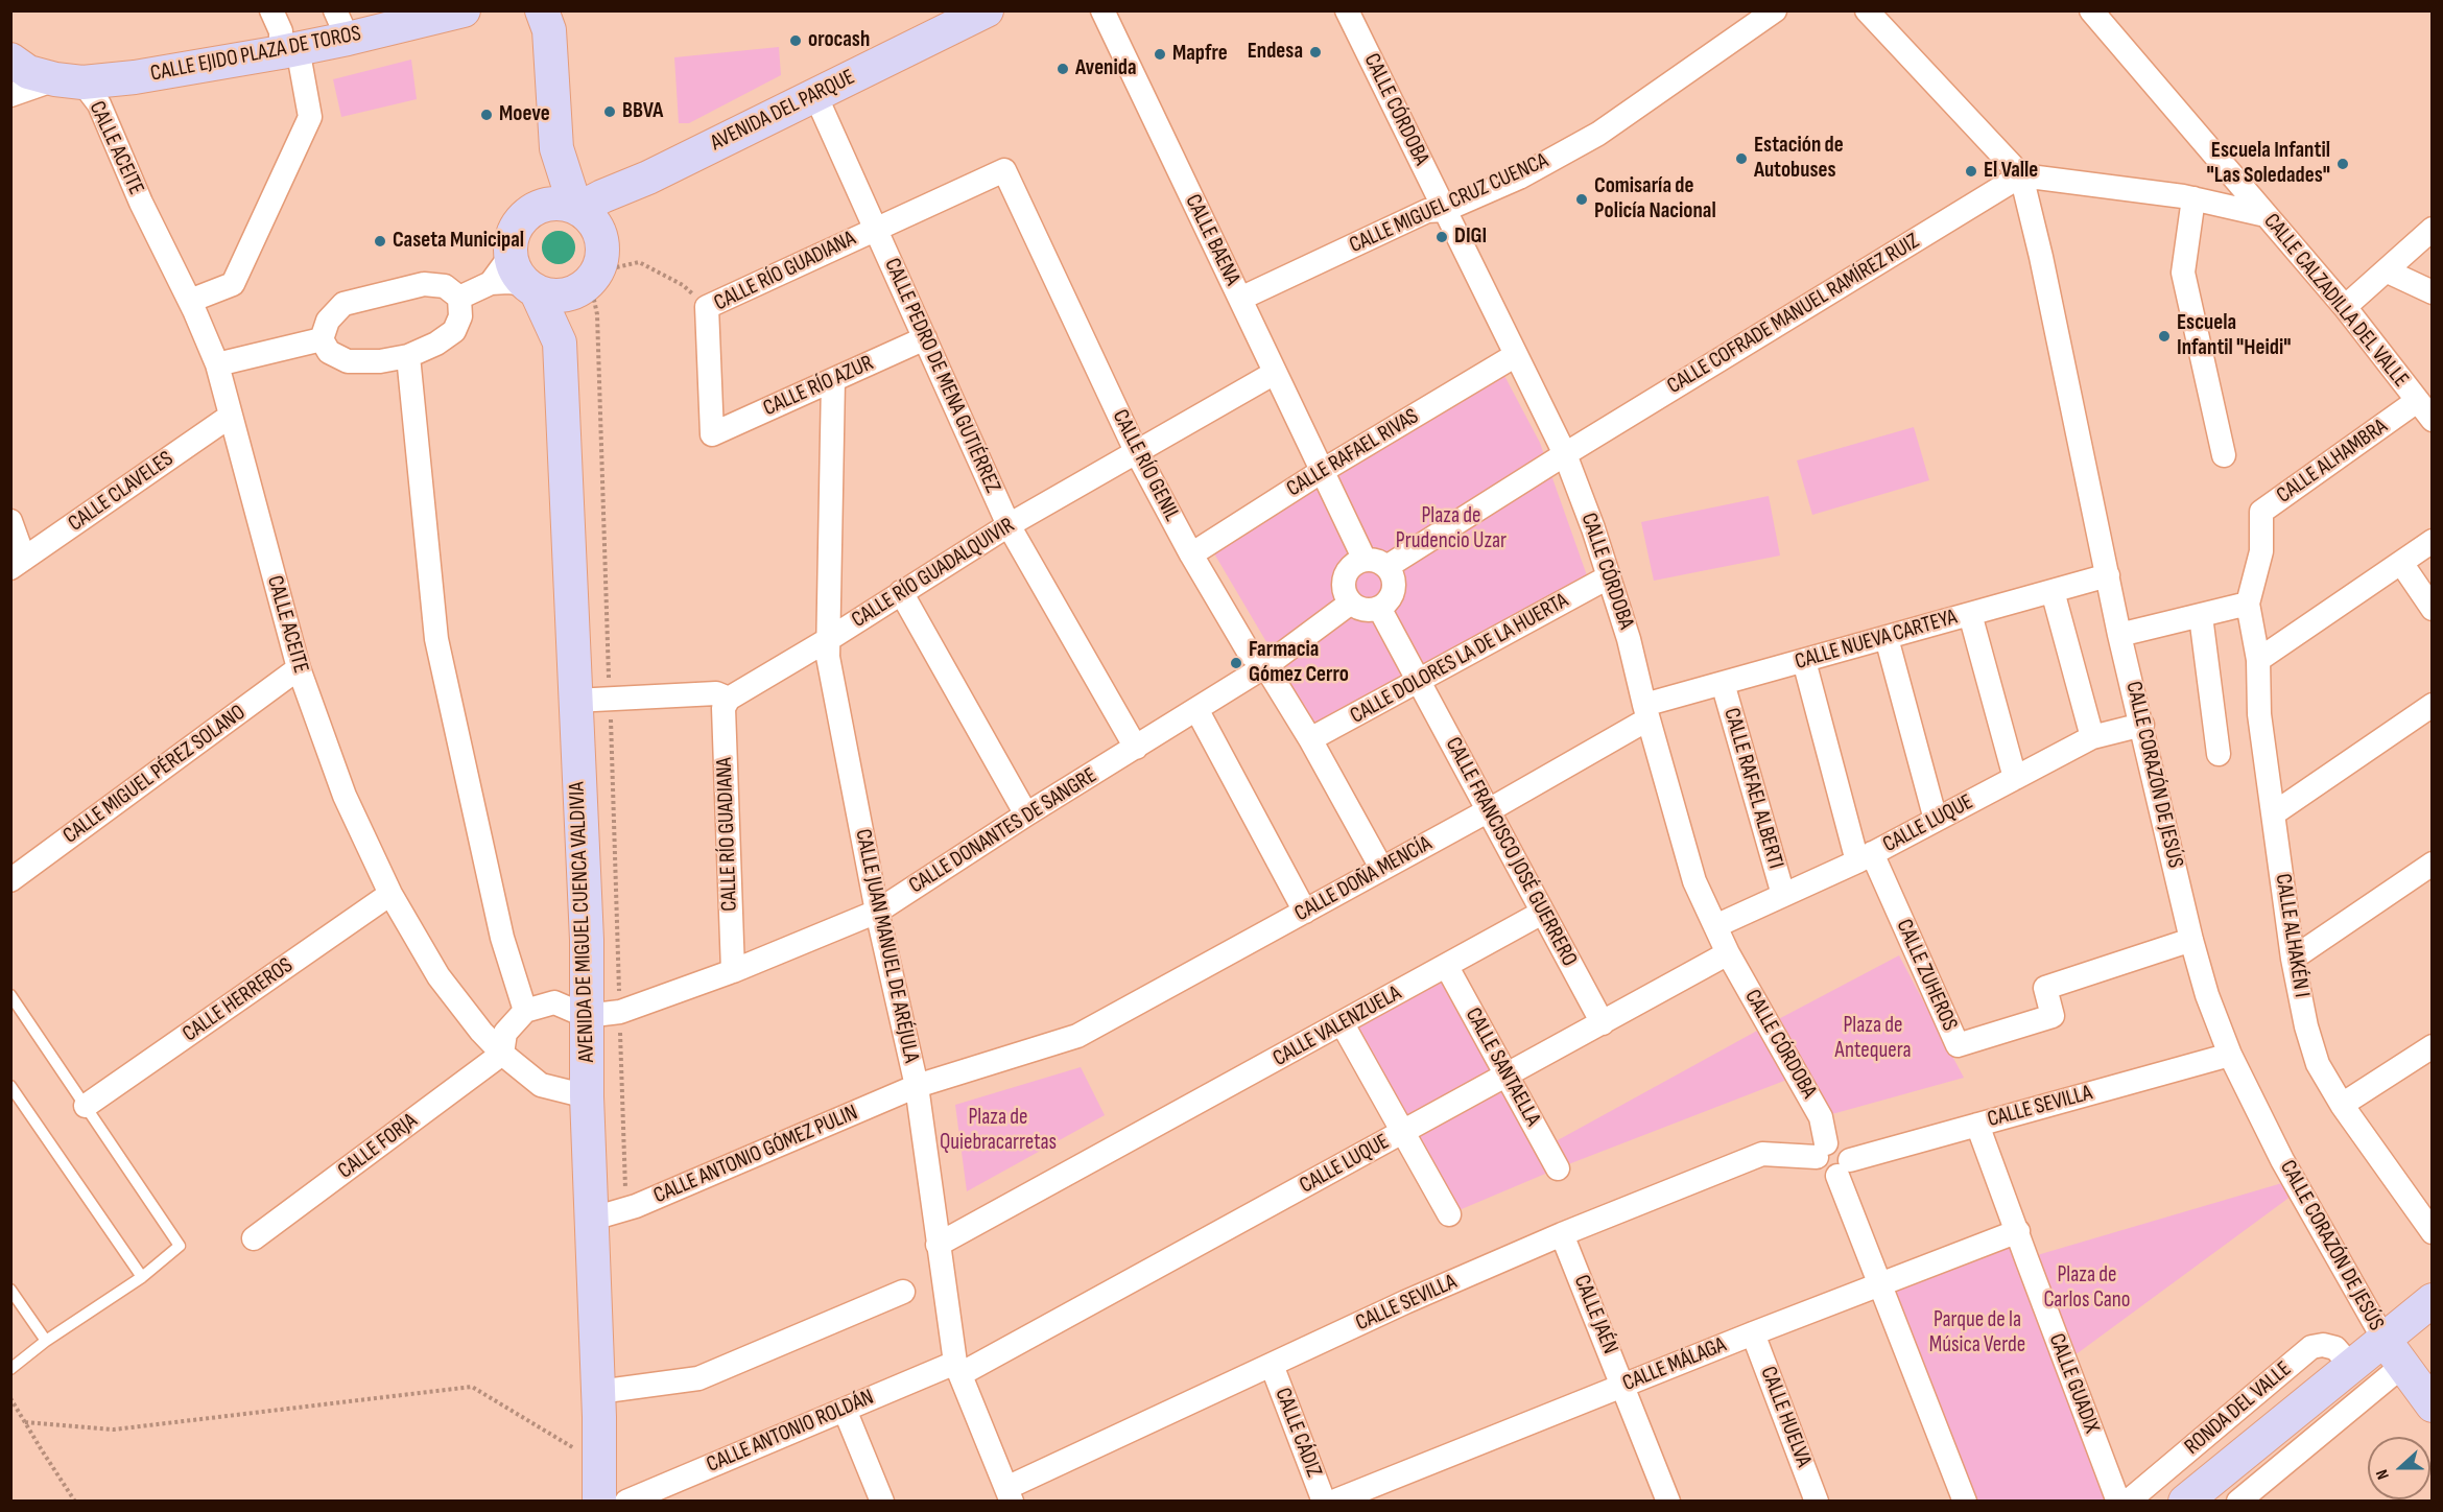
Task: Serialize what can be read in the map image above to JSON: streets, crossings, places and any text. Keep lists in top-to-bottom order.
{
  "streets": {
    "street": [
      "CALLE EJIDO PLAZA DE TOROS",
      "CALLE CÓRDOBA",
      "AVENIDA DEL PARQUE",
      "CALLE ACEITE",
      "CALLE MIGUEL CRUZ CUENCA",
      "CALLE BAENA",
      "CALLE RÍO GUADIANA",
      "CALLE CALZADILLA DEL VALLE",
      "CALLE COFRADE MANUEL RAMÍREZ RUIZ",
      "CALLE PEDRO DE MENA GUTIÉRREZ",
      "CALLE RÍO AZUR",
      "CALLE RAFAEL RIVAS",
      "CALLE ALHAMBRA",
      "CALLE RÍO GENIL",
      "CALLE CLAVELES",
      "CALLE RÍO GUADALQUIVIR",
      "CALLE NUEVA CARTEYA",
      "CALLE DOLORES LA DE LA HUERTA",
      "CALLE MIGUEL PÉREZ SOLANO",
      "CALLE CORAZÓN DE JESÚS",
      "CALLE RAFAEL ALBERTI",
      "CALLE LUQUE",
      "CALLE DONANTES DE SANGRE",
      "CALLE FRANCISCO JOSÉ GUERRERO",
      "CALLE DOÑA MENCÍA",
      "AVENIDA DE MIGUEL CUENCA VALDIVIA",
      "CALLE ALHAKÉN I",
      "CALLE JUAN MANUEL DE ARÉJULA",
      "CALLE ZUHEROS",
      "CALLE HERREROS",
      "CALLE VALENZUELA",
      "CALLE SANTAELLA",
      "CALLE SEVILLA",
      "CALLE FORJA",
      "CALLE ANTONIO GÓMEZ PULIN",
      "CALLE JAÉN",
      "CALLE MÁLAGA",
      "CALLE GUADIX",
      "RONDA DEL VALLE",
      "CALLE HUELVA",
      "CALLE ANTONIO ROLDÁN",
      "CALLE CÁDIZ"
    ]
  },
  "crossings": [
    ["CALLE EJIDO PLAZA DE TOROS", "CALLE ACEITE"],
    ["CALLE CÓRDOBA", "CALLE MIGUEL CRUZ CUENCA"],
    ["CALLE CÓRDOBA", "CALLE COFRADE MANUEL RAMÍREZ RUIZ"],
    ["CALLE CÓRDOBA", "CALLE RAFAEL RIVAS"],
    ["CALLE CÓRDOBA", "CALLE NUEVA CARTEYA"],
    ["CALLE CÓRDOBA", "CALLE DOLORES LA DE LA HUERTA"],
    ["CALLE CÓRDOBA", "CALLE LUQUE"],
    ["CALLE CÓRDOBA", "CALLE DOÑA MENCÍA"],
    ["CALLE CÓRDOBA", "CALLE SEVILLA"],
    ["AVENIDA DEL PARQUE", "CALLE PEDRO DE MENA GUTIÉRREZ"],
    ["AVENIDA DEL PARQUE", "AVENIDA DE MIGUEL CUENCA VALDIVIA"],
    ["CALLE ACEITE", "CALLE CLAVELES"],
    ["CALLE ACEITE", "CALLE MIGUEL PÉREZ SOLANO"],
    ["CALLE ACEITE", "AVENIDA DE MIGUEL CUENCA VALDIVIA"],
    ["CALLE ACEITE", "CALLE HERREROS"],
    ["CALLE ACEITE", "CALLE FORJA"],
    ["CALLE MIGUEL CRUZ CUENCA", "CALLE BAENA"],
    ["CALLE BAENA", "CALLE RAFAEL RIVAS"],
    ["CALLE BAENA", "CALLE RÍO GUADALQUIVIR"],
    ["CALLE BAENA", "CALLE DONANTES DE SANGRE"],
    ["CALLE BAENA", "CALLE FRANCISCO JOSÉ GUERRERO"],
    ["CALLE RÍO GUADIANA", "CALLE PEDRO DE MENA GUTIÉRREZ"],
    ["CALLE RÍO GUADIANA", "CALLE RÍO AZUR"],
    ["CALLE RÍO GUADIANA", "CALLE RÍO GENIL"],
    ["CALLE RÍO GUADIANA", "CALLE RÍO GUADALQUIVIR"],
    ["CALLE RÍO GUADIANA", "CALLE DONANTES DE SANGRE"],
    ["CALLE CALZADILLA DEL VALLE", "CALLE ALHAMBRA"],
    ["CALLE COFRADE MANUEL RAMÍREZ RUIZ", "CALLE CORAZÓN DE JESÚS"],
    ["CALLE PEDRO DE MENA GUTIÉRREZ", "CALLE RÍO AZUR"],
    ["CALLE PEDRO DE MENA GUTIÉRREZ", "CALLE RÍO GENIL"],
    ["CALLE PEDRO DE MENA GUTIÉRREZ", "CALLE RÍO GUADALQUIVIR"],
    ["CALLE PEDRO DE MENA GUTIÉRREZ", "CALLE DONANTES DE SANGRE"],
    ["CALLE RÍO AZUR", "CALLE JUAN MANUEL DE ARÉJULA"],
    ["CALLE RAFAEL RIVAS", "CALLE RÍO GENIL"],
    ["CALLE ALHAMBRA", "CALLE ALHAKÉN I"],
    ["CALLE RÍO GENIL", "CALLE RÍO GUADALQUIVIR"],
    ["CALLE RÍO GENIL", "CALLE DOLORES LA DE LA HUERTA"],
    ["CALLE RÍO GENIL", "CALLE DONANTES DE SANGRE"],
    ["CALLE RÍO GENIL", "CALLE DOÑA MENCÍA"],
    ["CALLE RÍO GUADALQUIVIR", "CALLE JUAN MANUEL DE ARÉJULA"],
    ["CALLE NUEVA CARTEYA", "CALLE CORAZÓN DE JESÚS"],
    ["CALLE NUEVA CARTEYA", "CALLE RAFAEL ALBERTI"],
    ["CALLE NUEVA CARTEYA", "CALLE DOÑA MENCÍA"],
    ["CALLE DOLORES LA DE LA HUERTA", "CALLE FRANCISCO JOSÉ GUERRERO"],
    ["CALLE CORAZÓN DE JESÚS", "CALLE LUQUE"],
    ["CALLE CORAZÓN DE JESÚS", "CALLE ZUHEROS"],
    ["CALLE CORAZÓN DE JESÚS", "CALLE SEVILLA"],
    ["CALLE CORAZÓN DE JESÚS", "RONDA DEL VALLE"],
    ["CALLE RAFAEL ALBERTI", "CALLE LUQUE"],
    ["CALLE LUQUE", "CALLE FRANCISCO JOSÉ GUERRERO"],
    ["CALLE LUQUE", "CALLE JUAN MANUEL DE ARÉJULA"],
    ["CALLE LUQUE", "CALLE ZUHEROS"],
    ["CALLE LUQUE", "CALLE SANTAELLA"],
    ["CALLE LUQUE", "CALLE ANTONIO ROLDÁN"],
    ["CALLE DONANTES DE SANGRE", "CALLE FRANCISCO JOSÉ GUERRERO"],
    ["CALLE DONANTES DE SANGRE", "AVENIDA DE MIGUEL CUENCA VALDIVIA"],
    ["CALLE DONANTES DE SANGRE", "CALLE JUAN MANUEL DE ARÉJULA"],
    ["CALLE FRANCISCO JOSÉ GUERRERO", "CALLE DOÑA MENCÍA"],
    ["CALLE FRANCISCO JOSÉ GUERRERO", "CALLE VALENZUELA"],
    ["CALLE DOÑA MENCÍA", "CALLE JUAN MANUEL DE ARÉJULA"],
    ["CALLE DOÑA MENCÍA", "CALLE ANTONIO GÓMEZ PULIN"],
    ["AVENIDA DE MIGUEL CUENCA VALDIVIA", "CALLE ANTONIO GÓMEZ PULIN"],
    ["CALLE JUAN MANUEL DE ARÉJULA", "CALLE VALENZUELA"],
    ["CALLE JUAN MANUEL DE ARÉJULA", "CALLE SEVILLA"],
    ["CALLE JUAN MANUEL DE ARÉJULA", "CALLE ANTONIO GÓMEZ PULIN"],
    ["CALLE JUAN MANUEL DE ARÉJULA", "CALLE ANTONIO ROLDÁN"],
    ["CALLE VALENZUELA", "CALLE SANTAELLA"],
    ["CALLE SEVILLA", "CALLE JAÉN"],
    ["CALLE SEVILLA", "CALLE GUADIX"],
    ["CALLE SEVILLA", "CALLE CÁDIZ"],
    ["CALLE JAÉN", "CALLE MÁLAGA"],
    ["CALLE MÁLAGA", "CALLE GUADIX"],
    ["CALLE MÁLAGA", "CALLE HUELVA"]
  ],
  "parks": [
    "Plaza de Prudencio Uzar",
    "Plaza de Antequera",
    "Plaza de Quiebracarretas",
    "Plaza de Carlos Cano",
    "Parque de la Música Verde"
  ],
  "places": [
    "orocash",
    "Endesa",
    "Mapfre",
    "Avenida",
    "BBVA",
    "Moeve",
    "Estación de Autobuses",
    "Escuela Infantil \"Las Soledades\"",
    "El Valle",
    "Comisaría de Policía Nacional",
    "DIGI",
    "Caseta Municipal",
    "Escuela Infantil \"Heidi\"",
    "Farmacia Gómez Cerro"
  ],
  "north": "left"
}
